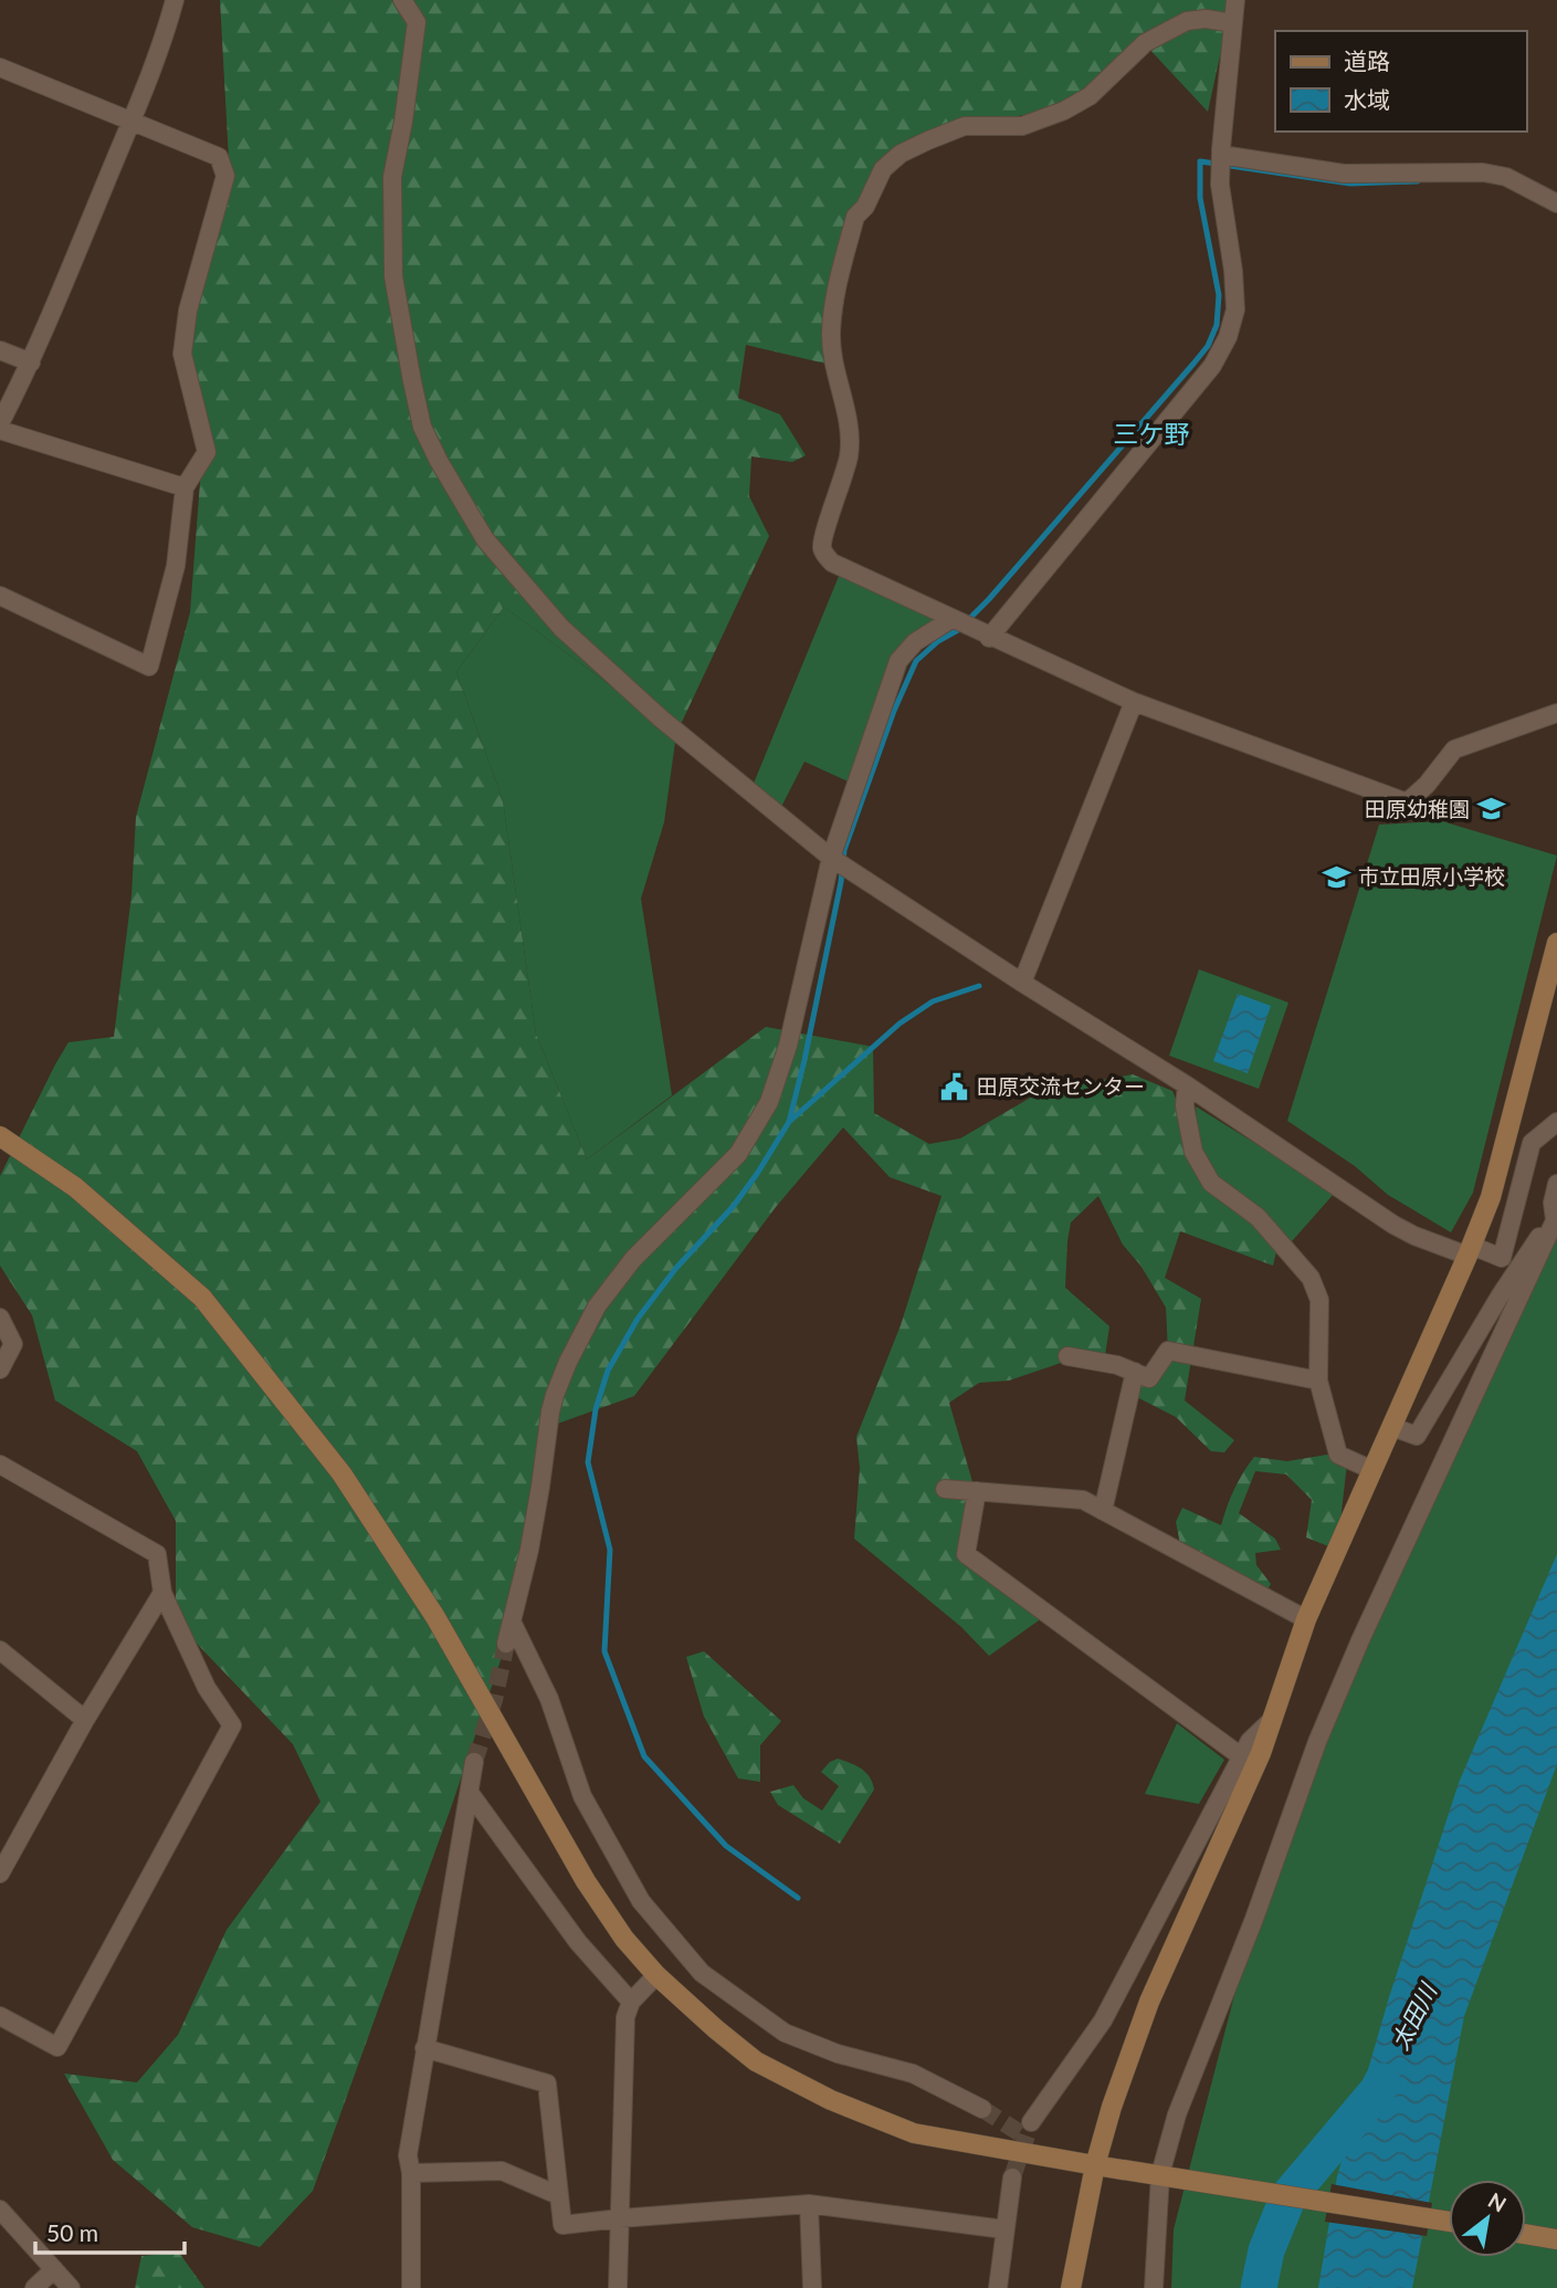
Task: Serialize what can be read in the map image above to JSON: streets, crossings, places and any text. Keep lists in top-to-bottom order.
{
  "districts": ["三ケ野"],
  "water": ["太田川"],
  "places": {
    "school or university": ["田原幼稚園", "市立田原小学校"],
    "public building": ["田原交流センター"]
  },
  "legend": ["道路", "水域"],
  "scale_bar": "50 m",
  "north": "top right"
}
